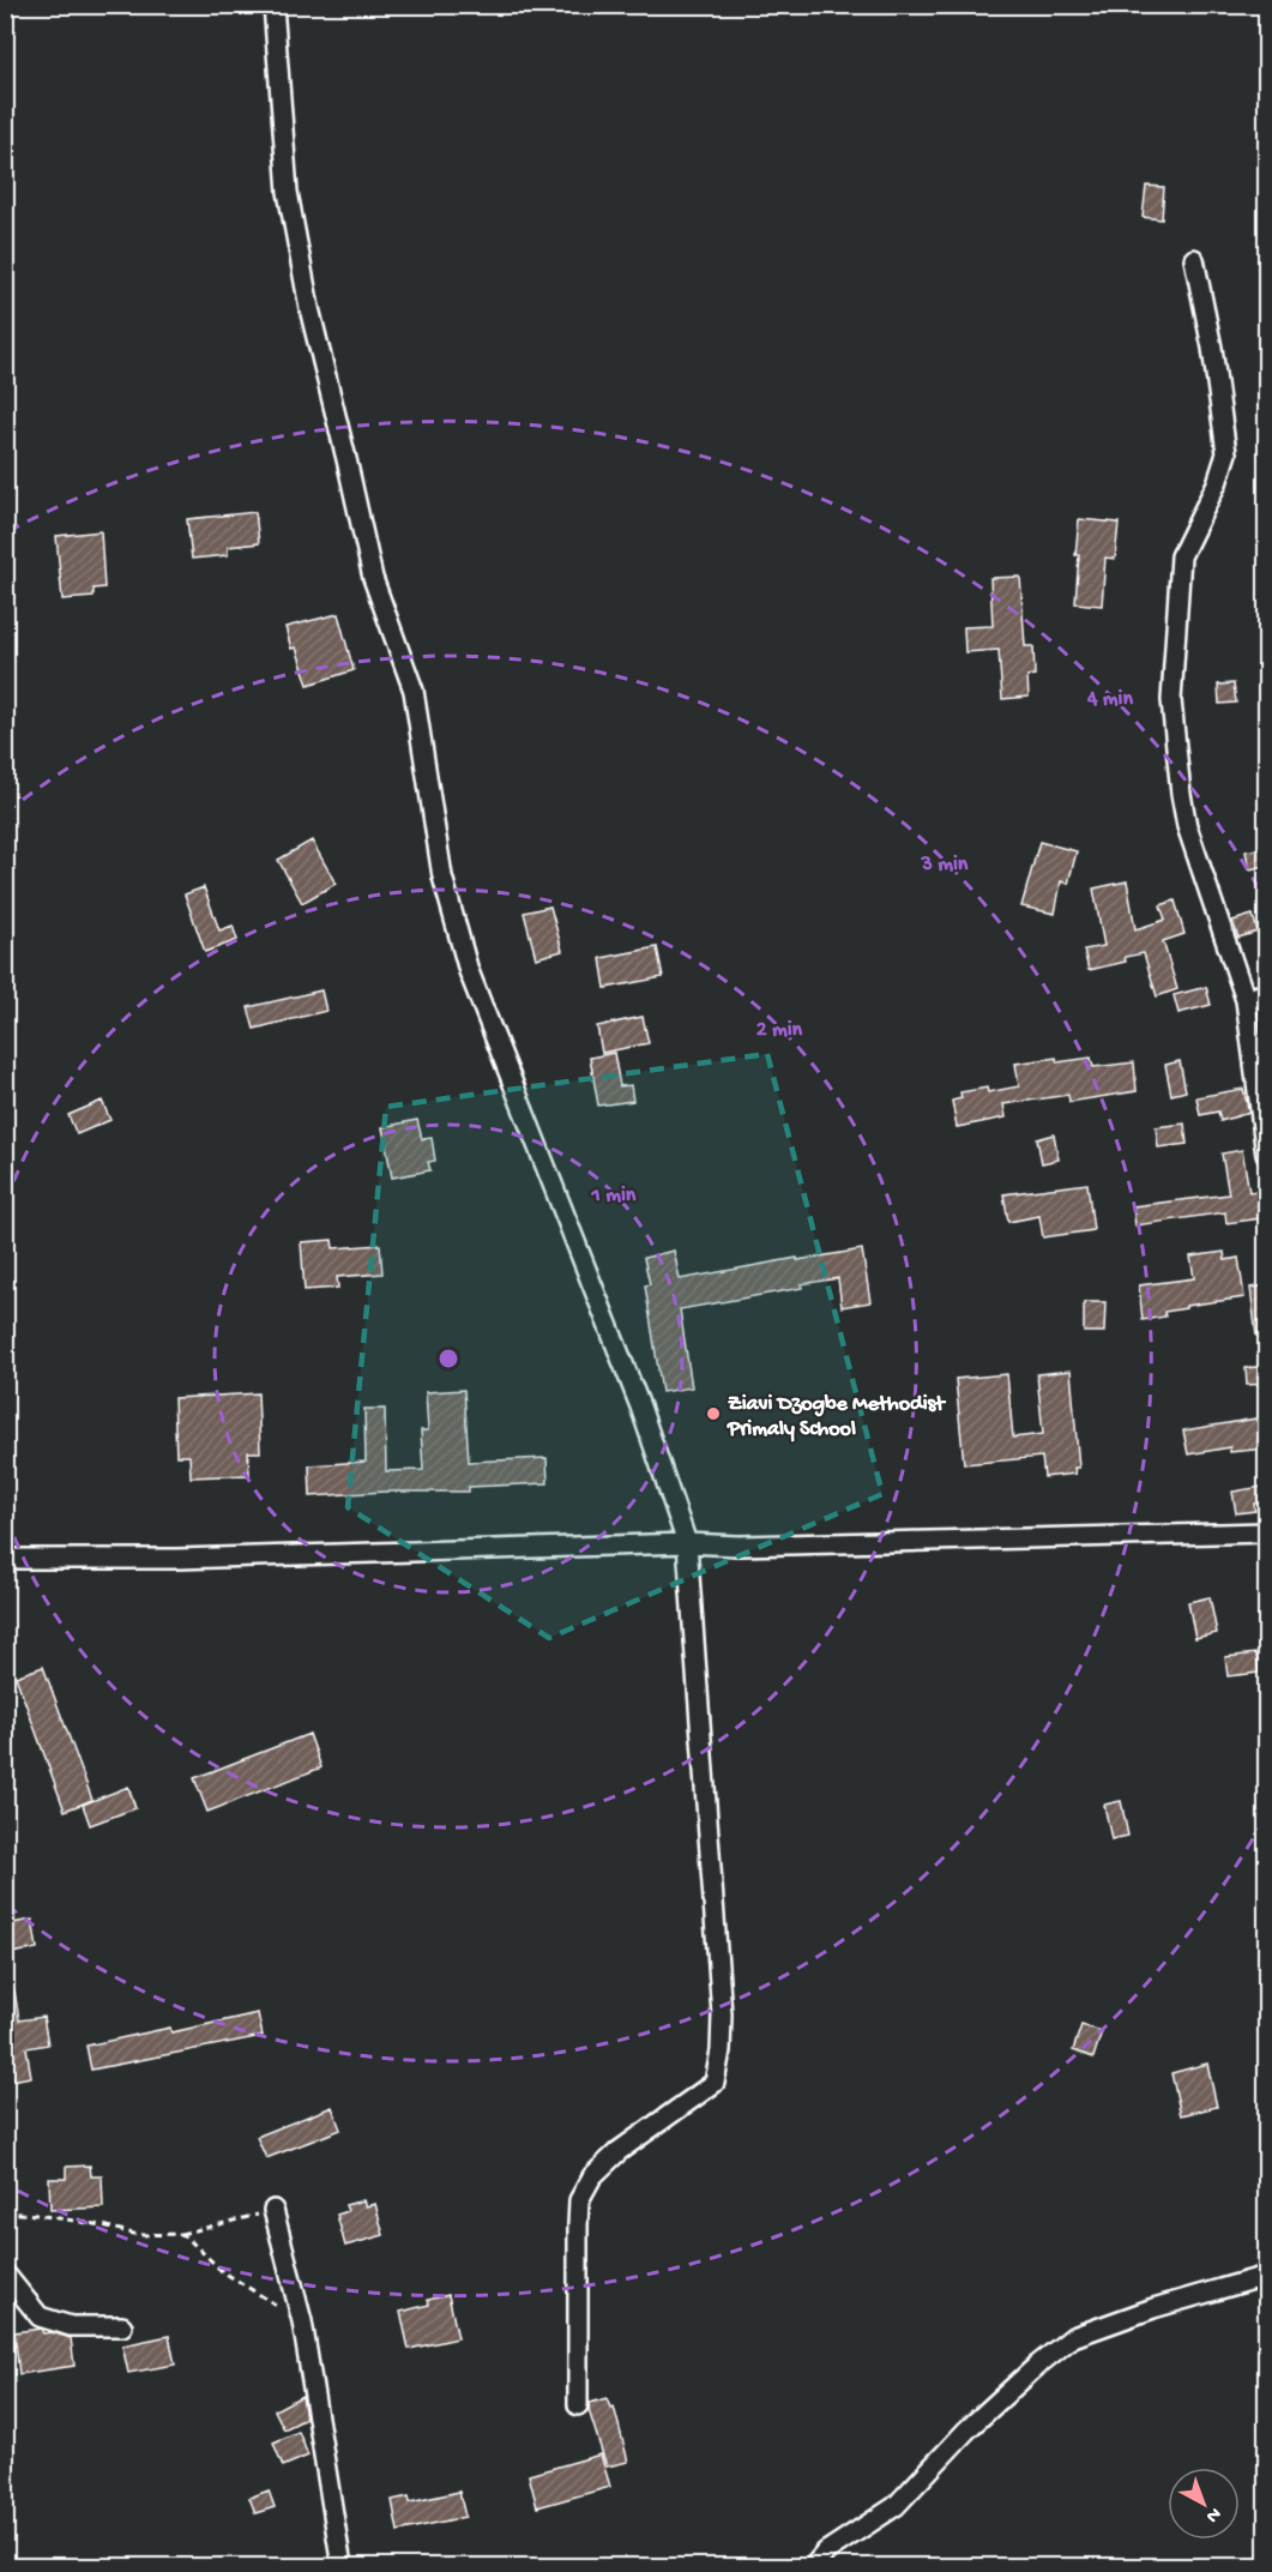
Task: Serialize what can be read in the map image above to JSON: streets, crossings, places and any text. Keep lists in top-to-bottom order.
{
  "places": ["Ziavi Dzogbe Methodist Primaly School"],
  "north": "bottom right",
  "rings": [
    "4 min",
    "3 min",
    "2 min",
    "1 min"
  ]
}
